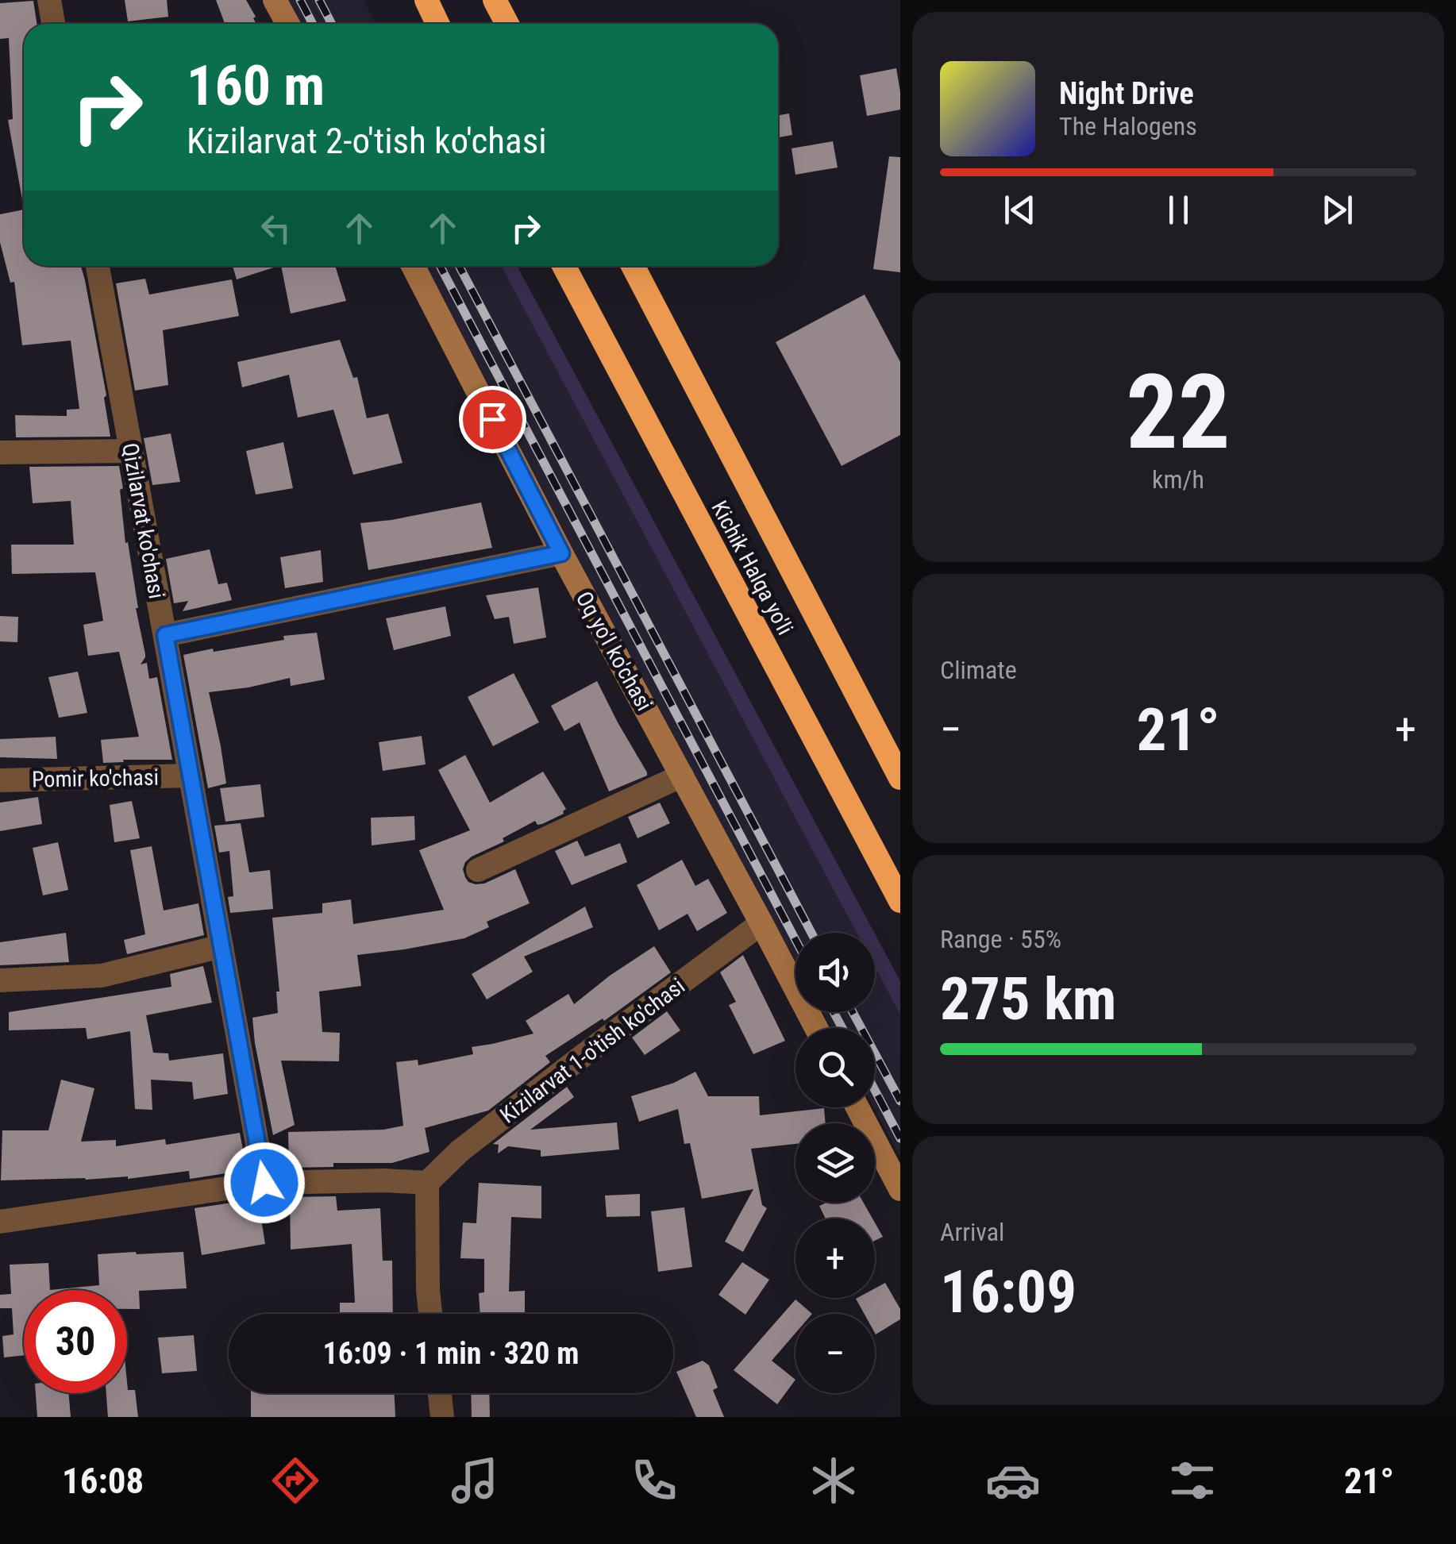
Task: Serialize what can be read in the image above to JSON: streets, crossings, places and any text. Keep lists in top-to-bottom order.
{
  "streets": {
    "highway": ["Kichik Halqa yo'li"],
    "street": [
      "Qizilarvat ko'chasi",
      "Oq yo'l ko'chasi",
      "Pomir ko'chasi",
      "Kizilarvat 1-o'tish ko'chasi"
    ]
  },
  "crossings": [
    ["Qizilarvat ko'chasi", "Pomir ko'chasi"],
    ["Oq yo'l ko'chasi", "Kizilarvat 1-o'tish ko'chasi"]
  ],
  "page": {
    "turn": ["160 m", "Kizilarvat 2-o'tish ko'chasi"],
    "song": ["Night Drive", "The Halogens"],
    "tile": [
      ["22", "km/h"],
      "Climate",
      ["Range · 55%", "275 km"],
      ["Arrival", "16:09"]
    ],
    "heat": ["−", "21°", "+"],
    "map_buttons": ["+", "−"],
    "limit": "30",
    "trip": "16:09 · 1 min · 320 m",
    "tabs": ["16:08", "21°"]
  }
}
